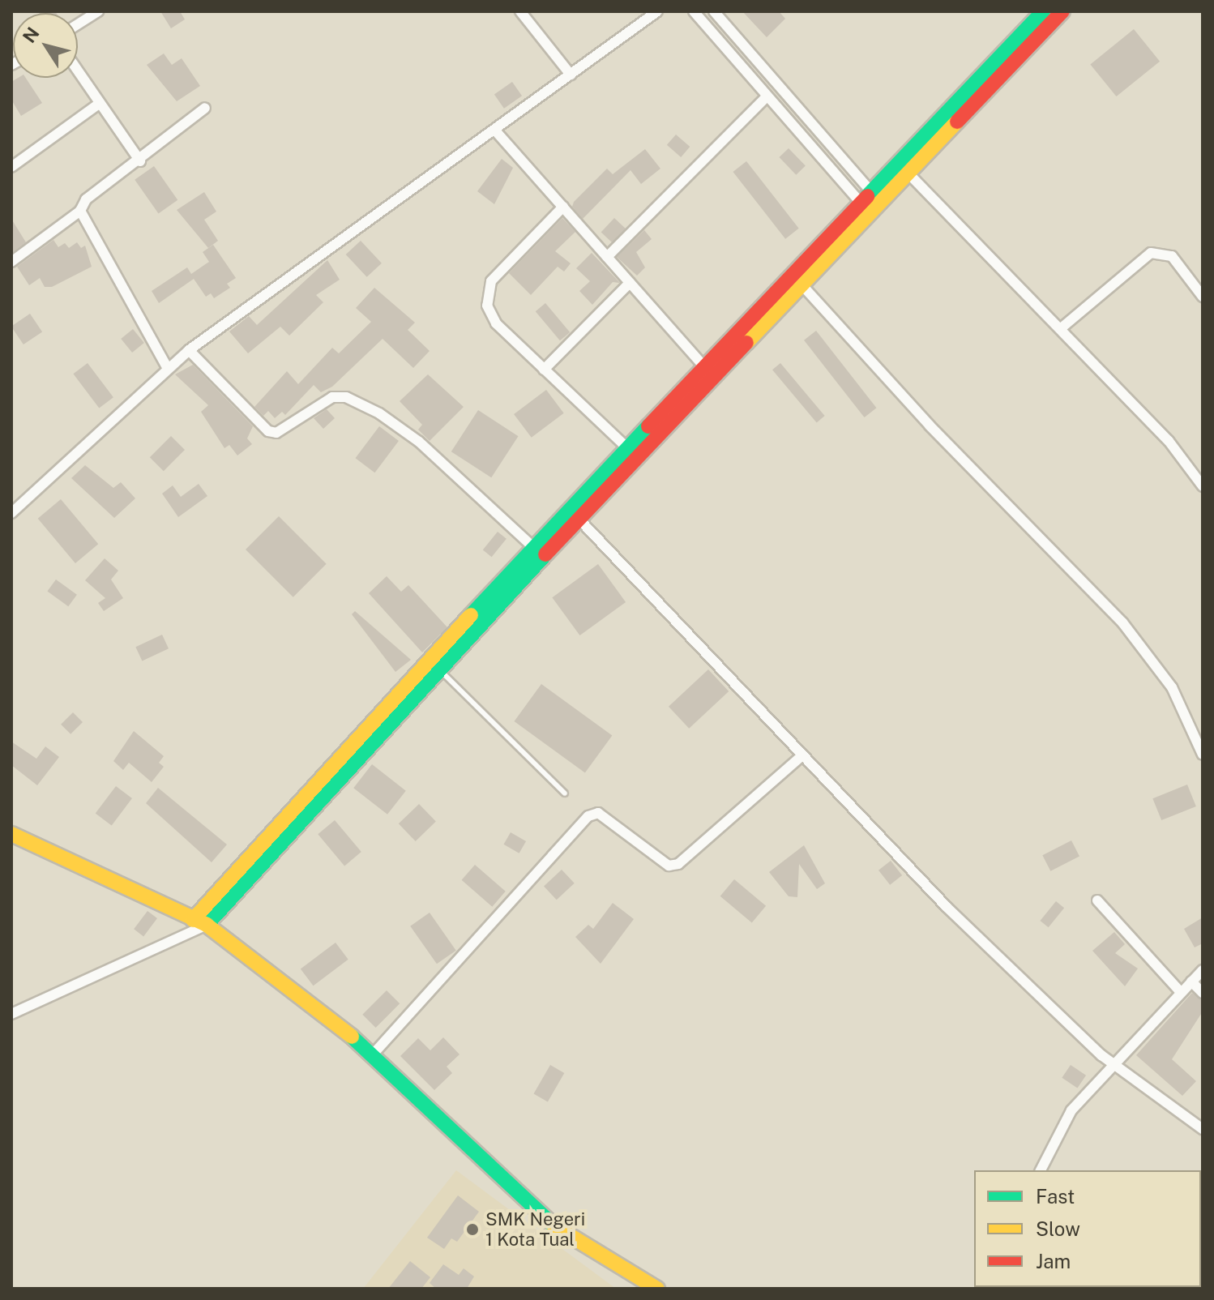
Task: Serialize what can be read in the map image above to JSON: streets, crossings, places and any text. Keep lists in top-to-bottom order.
{
  "places": ["SMK Negeri 1 Kota Tual"],
  "legend": ["Fast", "Slow", "Jam"],
  "north": "top left"
}
